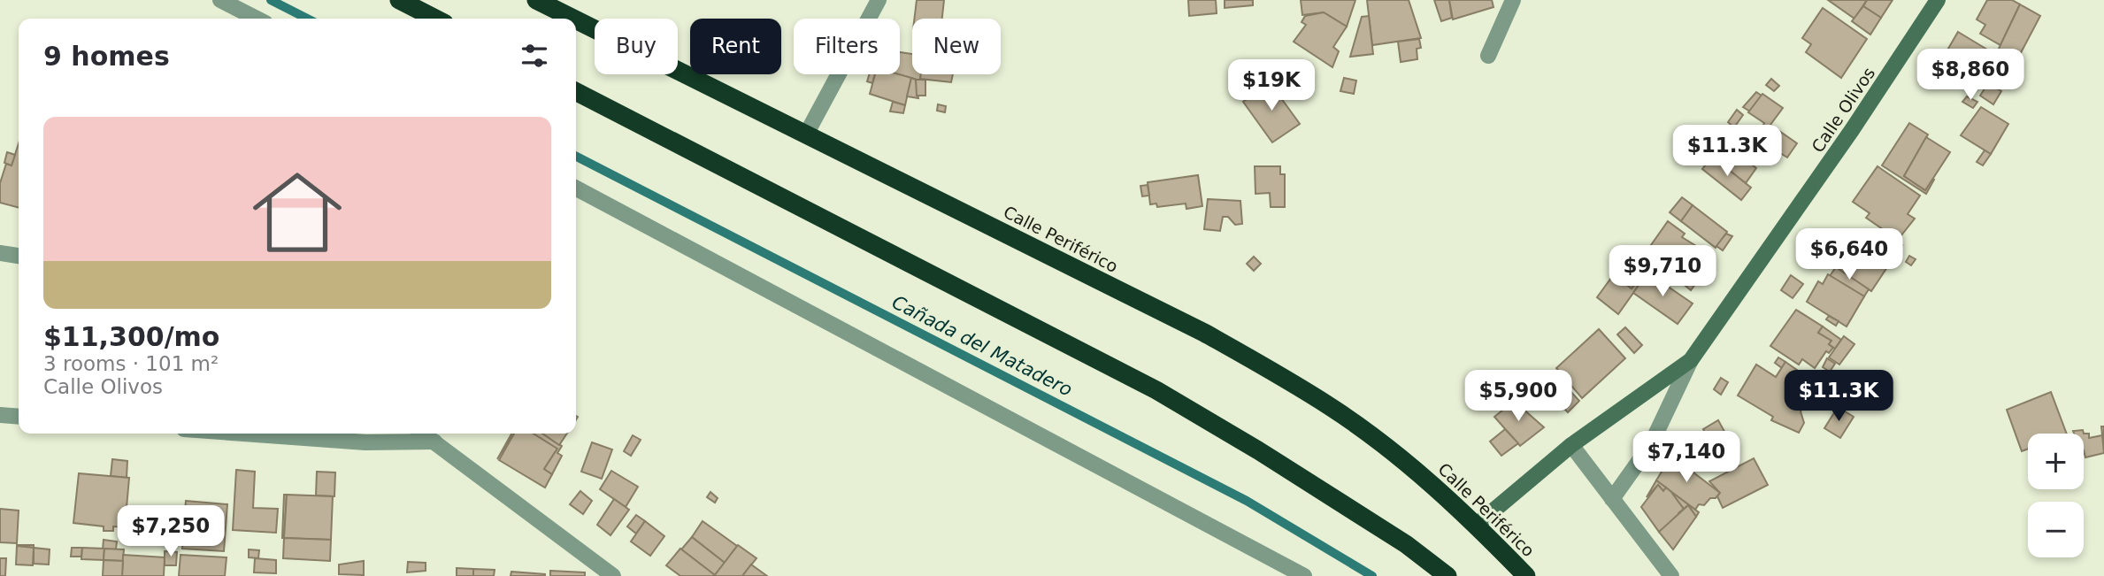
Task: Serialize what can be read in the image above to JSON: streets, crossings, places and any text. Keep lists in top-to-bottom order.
{
  "streets": {
    "highway": ["Calle Periférico"],
    "street": ["Calle Olivos"]
  },
  "crossings": [
    ["Calle Olivos", "Calle Periférico"]
  ],
  "water": ["Cañada del Matadero"],
  "page": {
    "chip": [
      "Buy",
      "Rent",
      "Filters",
      "New"
    ],
    "heading": "9 homes",
    "price": [
      "$8,860",
      "$19K",
      "$11.3K",
      "$6,640",
      "$9,710",
      "$5,900",
      "$11.3K",
      "$7,140",
      "$7,250"
    ],
    "list": [
      {
        "name": "$11,300/mo",
        "note": "3 rooms · 101 m² · Calle Olivos"
      }
    ],
    "map_buttons": ["+", "−"]
  }
}
